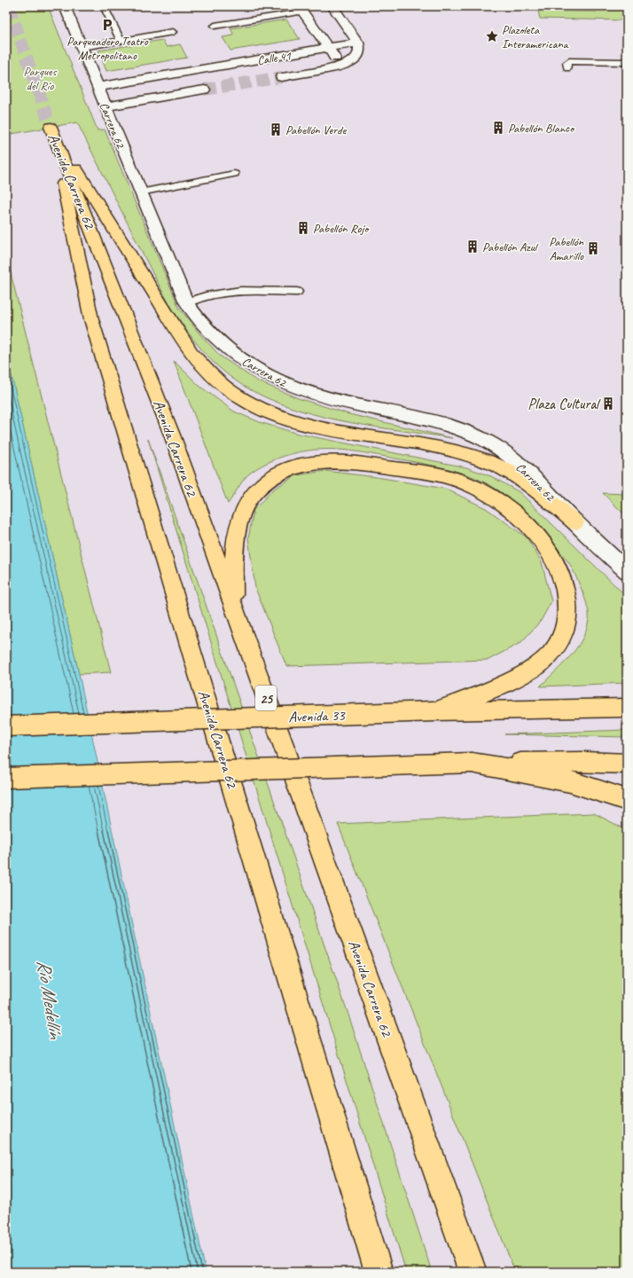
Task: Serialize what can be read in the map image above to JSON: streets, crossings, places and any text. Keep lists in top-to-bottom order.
{
  "streets": {
    "main road": ["Avenida Carrera 62", "25", "Avenida 33"],
    "street": ["Calle 41", "Carrera 62"]
  },
  "crossings": [
    ["Calle 41", "Carrera 62"]
  ],
  "water": ["Río Medellín"],
  "parks": ["Parques del Río"],
  "places": {
    "parking": ["Parqueadero Teatro Metropolitano"],
    "place": ["Plazoleta Interamericana"],
    "building": [
      "Pabellón Blanco",
      "Pabellón Verde",
      "Pabellón Rojo",
      "Pabellón Azul",
      "Pabellón Amarillo",
      "Plaza Cultural"
    ]
  }
}
